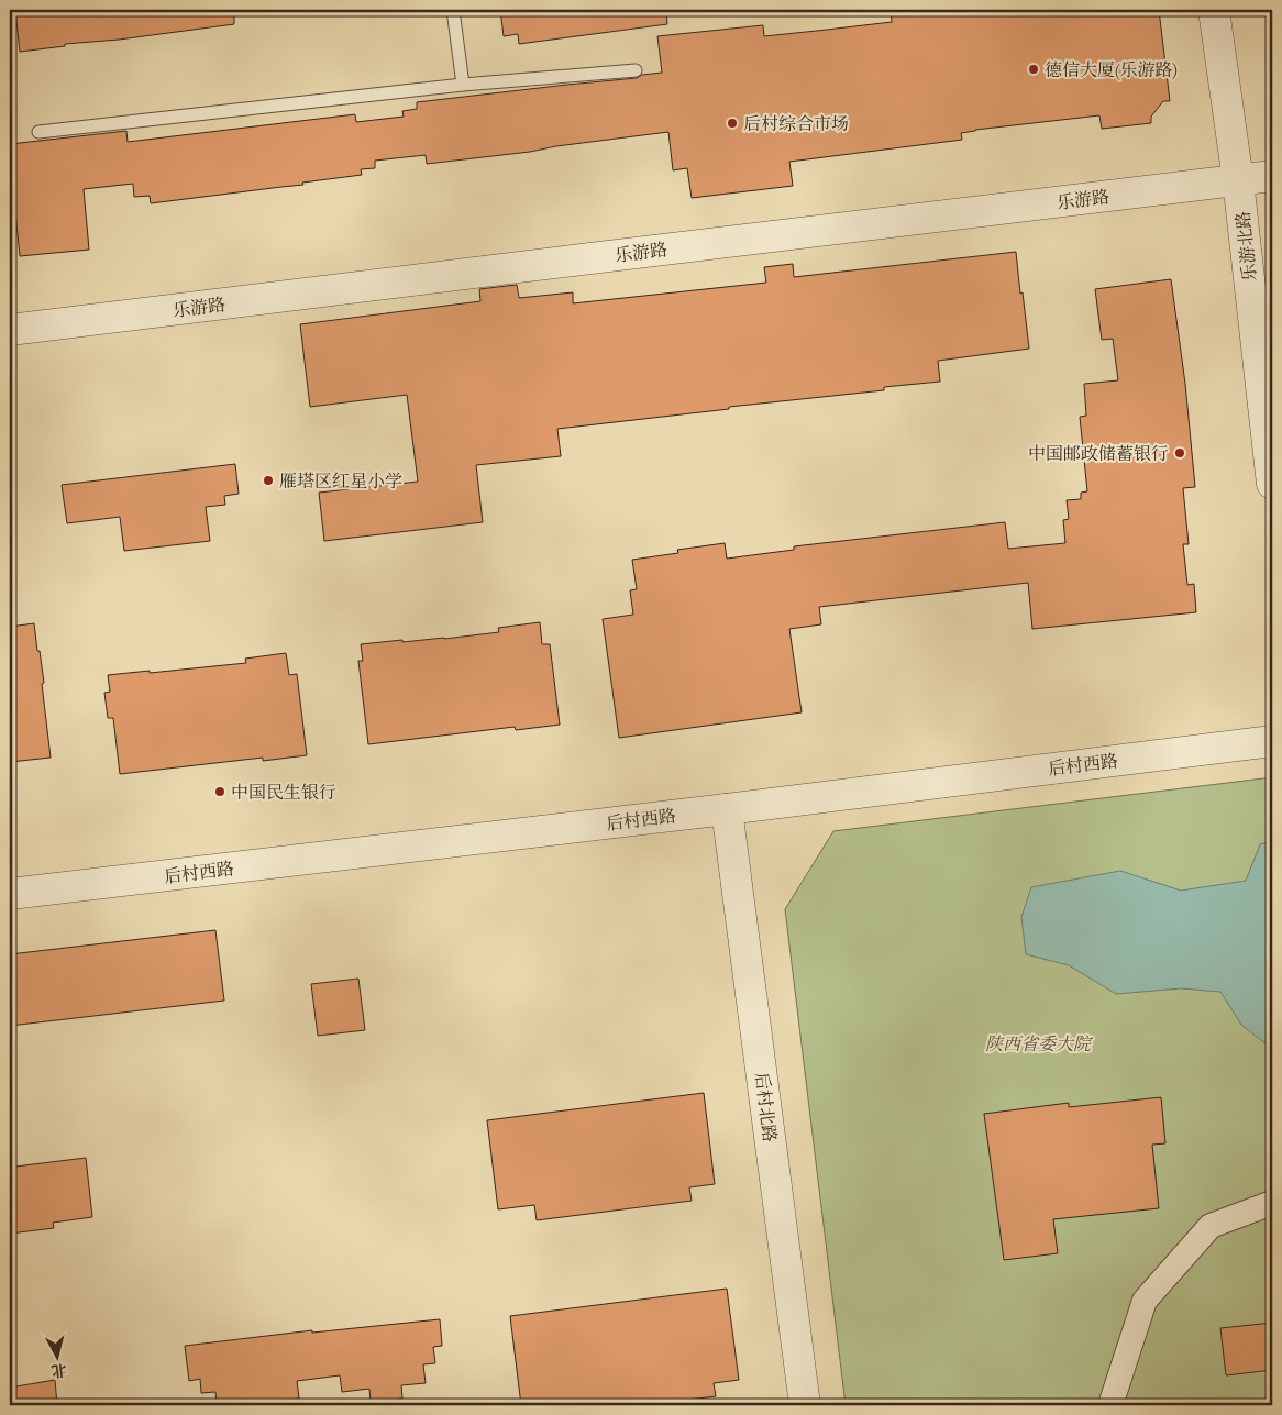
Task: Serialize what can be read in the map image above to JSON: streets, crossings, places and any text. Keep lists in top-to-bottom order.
{
  "streets": {
    "street": [
      "乐游路",
      "乐游北路",
      "后村西路",
      "后村北路"
    ]
  },
  "crossings": [
    ["乐游路", "乐游北路"],
    ["后村西路", "后村北路"]
  ],
  "parks": ["陕西省委大院"],
  "places": [
    "德信大厦(乐游路)",
    "后村综合市场",
    "中国邮政储蓄银行",
    "雁塔区红星小学",
    "中国民生银行"
  ],
  "north": "bottom"
}
